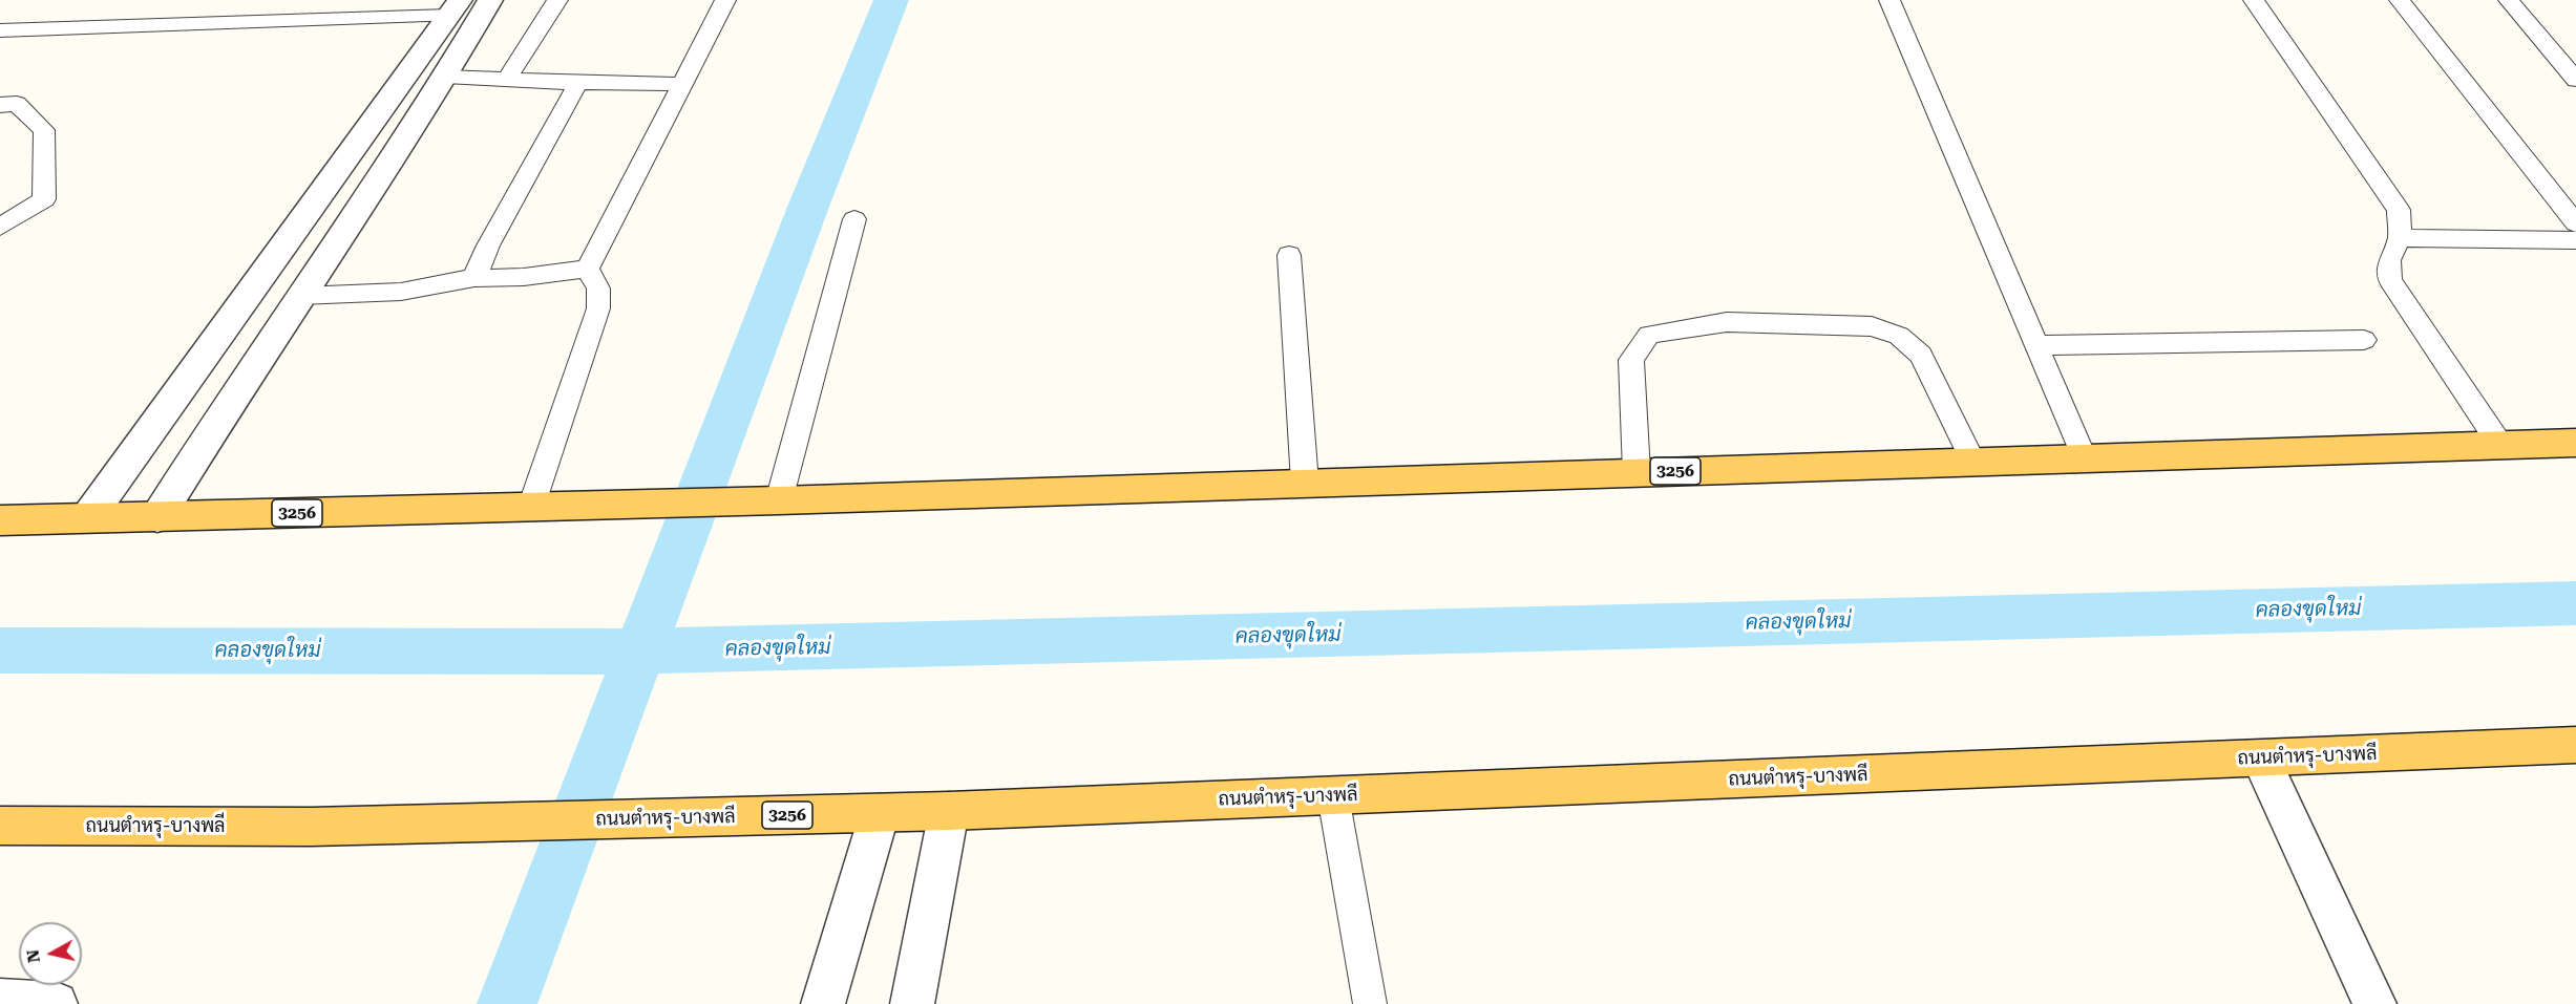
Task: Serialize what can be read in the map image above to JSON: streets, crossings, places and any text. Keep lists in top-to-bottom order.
{
  "streets": {
    "main road": ["3256", "ถนนตำหรุ-บางพลี"]
  },
  "water": ["คลองขุดใหม่"],
  "north": "left"
}
